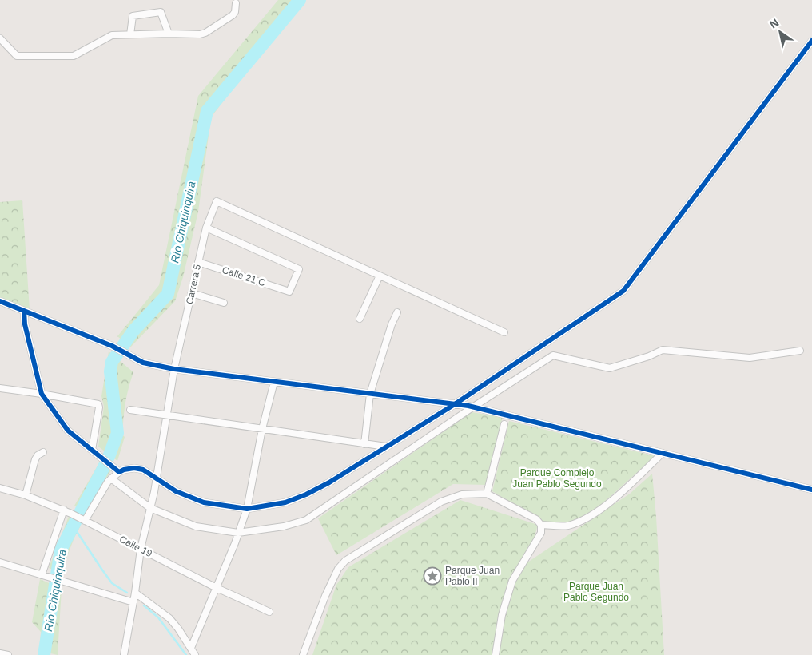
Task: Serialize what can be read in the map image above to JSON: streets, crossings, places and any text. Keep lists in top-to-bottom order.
{
  "streets": {
    "street": ["Calle 21 C", "Carrera 5", "Calle 19"]
  },
  "crossings": [
    ["Calle 21 C", "Carrera 5"],
    ["Carrera 5", "Calle 19"]
  ],
  "water": ["Río Chiquinquira"],
  "parks": ["Parque Complejo Juan Pablo Segundo", "Parque Juan Pablo Segundo"],
  "places": {
    "place": ["Parque Juan Pablo II"]
  },
  "north": "top left"
}
